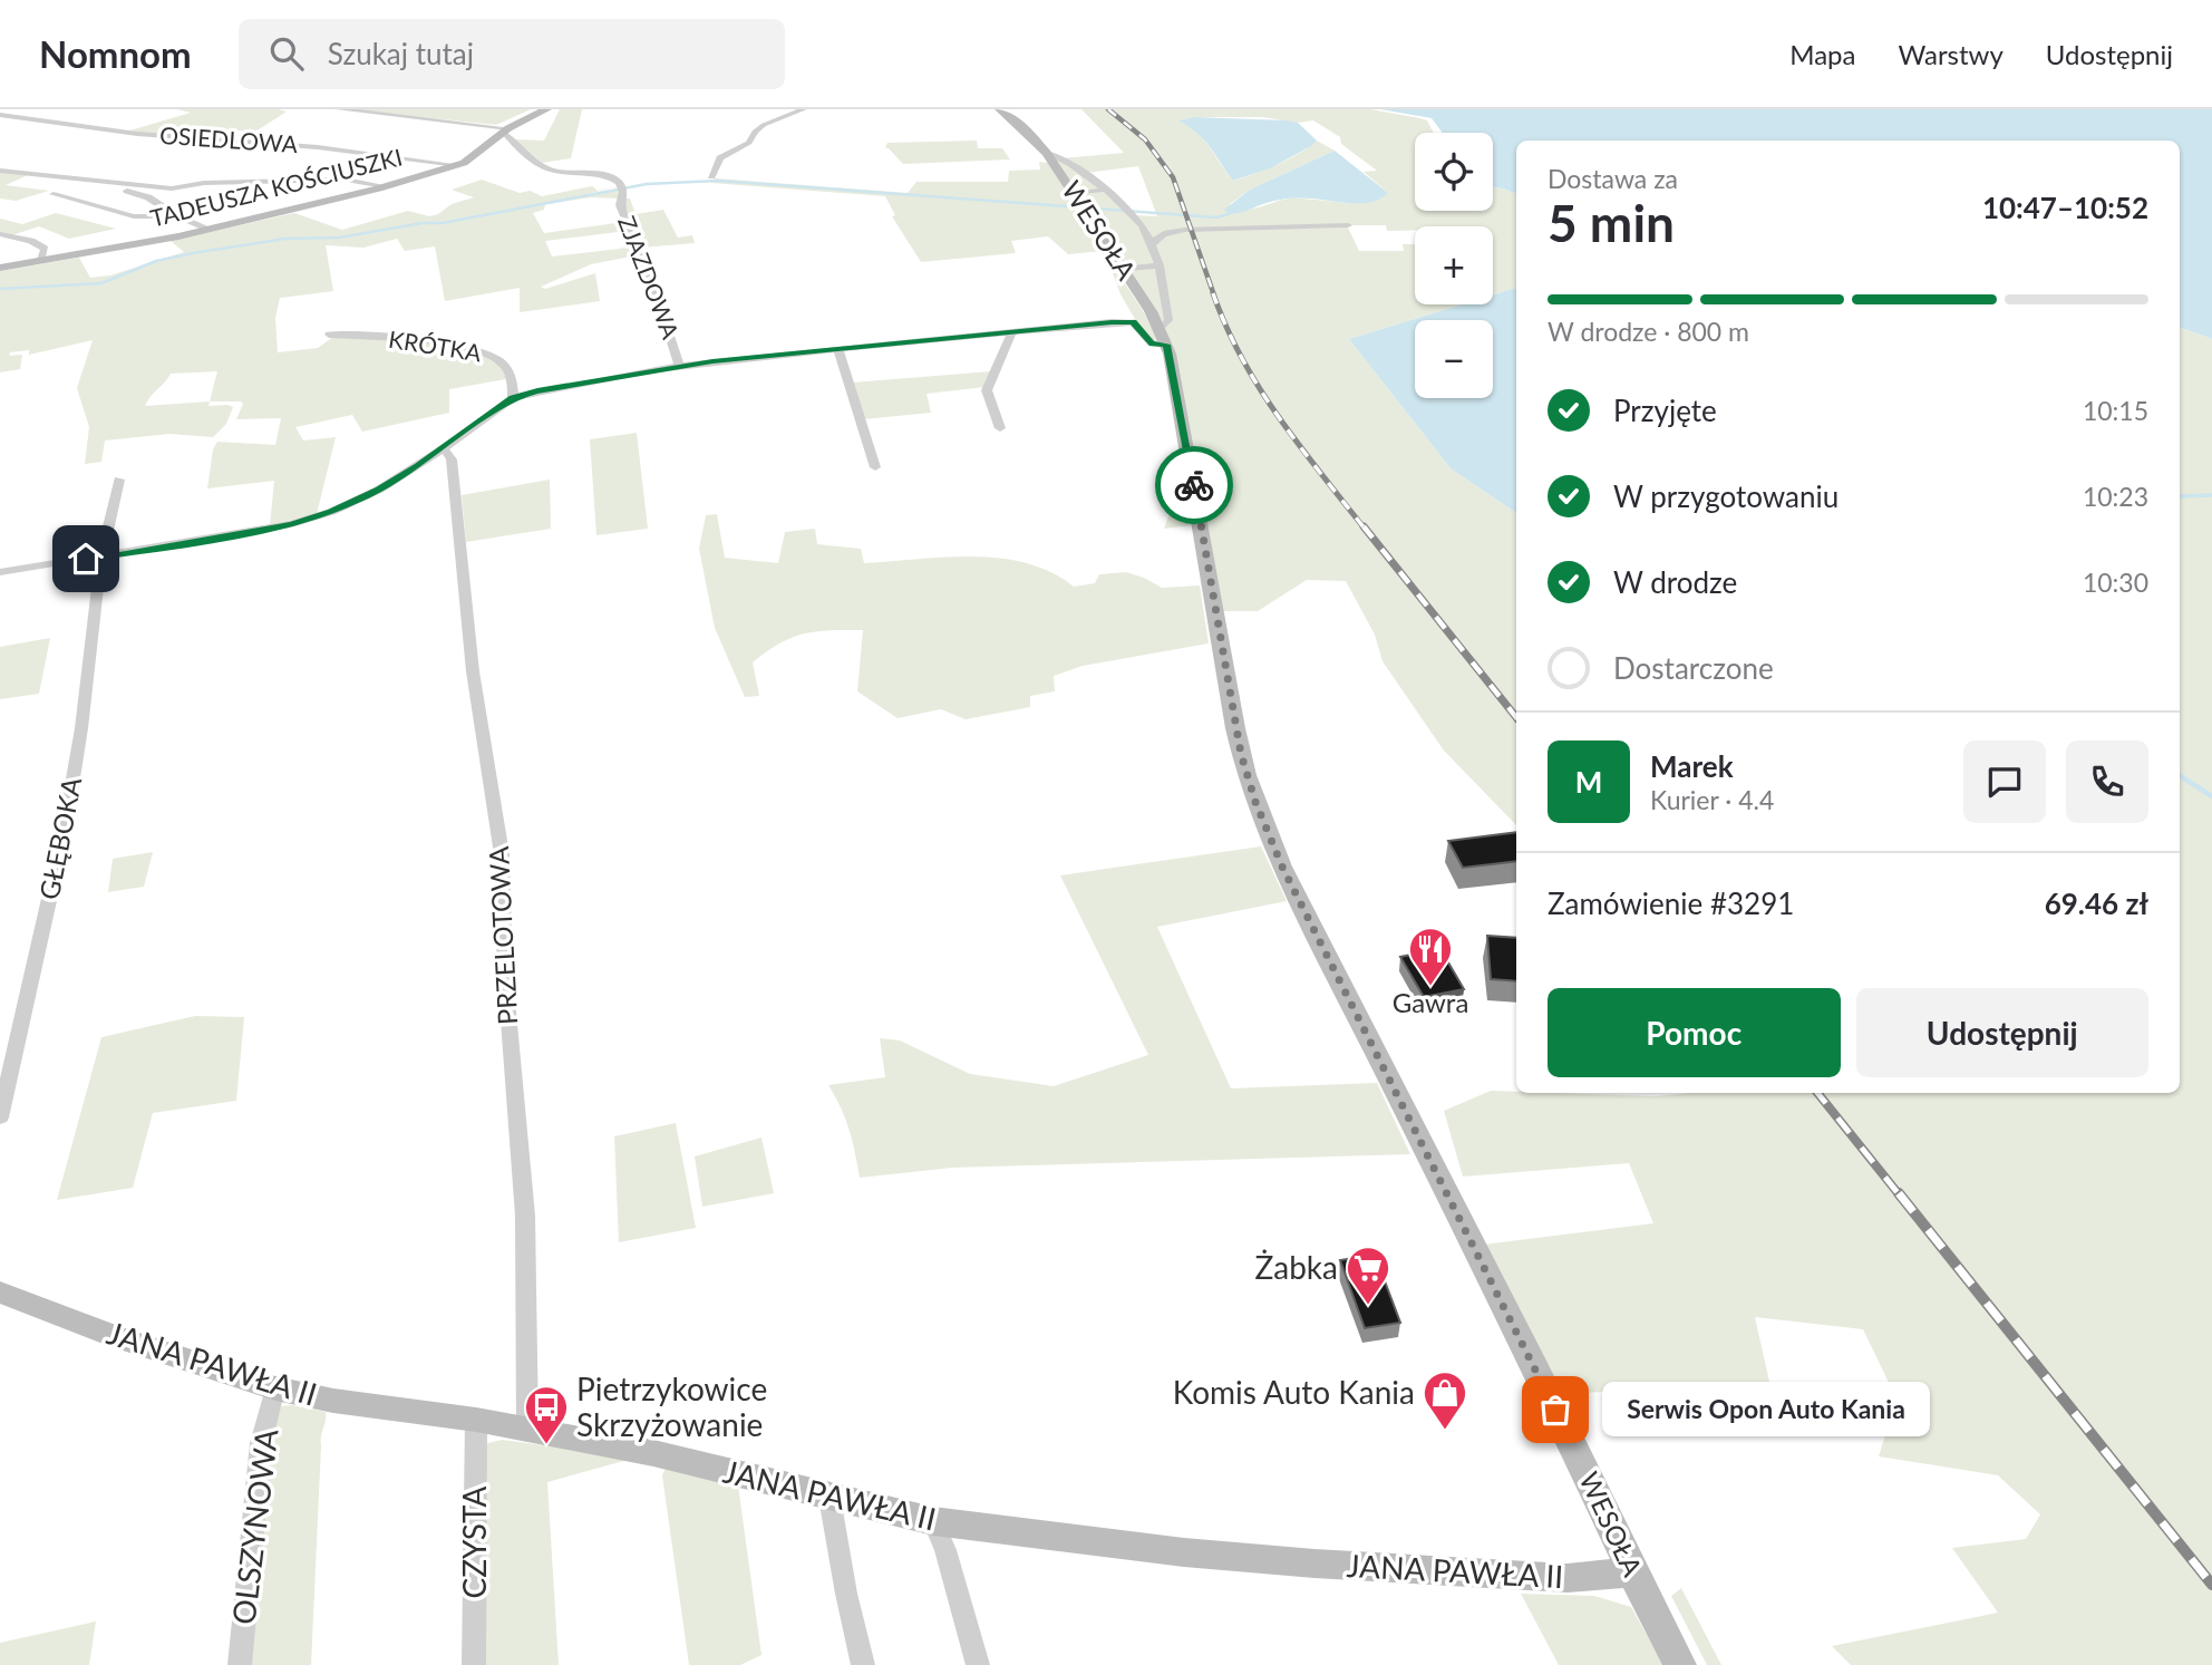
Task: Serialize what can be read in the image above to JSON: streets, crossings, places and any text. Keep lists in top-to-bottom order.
{
  "streets": {
    "main road": ["TADEUSZA KOŚCIUSZKI", "WESOŁA", "JANA PAWŁA II"],
    "street": [
      "OSIEDLOWA",
      "ZJAZDOWA",
      "KRÓTKA",
      "GŁĘBOKA",
      "PRZELOTOWA",
      "OLSZYNOWA",
      "CZYSTA"
    ]
  },
  "crossings": [
    ["OSIEDLOWA", "TADEUSZA KOŚCIUSZKI"],
    ["TADEUSZA KOŚCIUSZKI", "ZJAZDOWA"],
    ["WESOŁA", "JANA PAWŁA II"],
    ["PRZELOTOWA", "JANA PAWŁA II"],
    ["JANA PAWŁA II", "OLSZYNOWA"],
    ["JANA PAWŁA II", "CZYSTA"]
  ],
  "places": {
    "restaurant": ["Gawra"],
    "supermarket": ["Żabka"],
    "other": ["Serwis Opon Auto Kania"],
    "shop": ["Komis Auto Kania"],
    "bus stop": ["Pietrzykowice Skrzyżowanie"]
  },
  "page": {
    "header": "Nomnom",
    "search": "Szukaj tutaj",
    "nav": ["Mapa", "Warstwy", "Udostępnij"],
    "map_buttons": ["+", "−"],
    "heading": ["5 min", "Dostawa za", "10:47–10:52"],
    "panel": [
      "Marek",
      "Kurier · 4.4",
      "Zamówienie #3291",
      "69.46 zł"
    ],
    "bar": "W drodze · 800 m",
    "list": [
      ["Przyjęte", "10:15"],
      ["W przygotowaniu", "10:23"],
      ["W drodze", "10:30"],
      "Dostarczone"
    ],
    "round": "M",
    "buttons": ["Pomoc", "Udostępnij"],
    "bubble": "Serwis Opon Auto Kania"
  }
}
